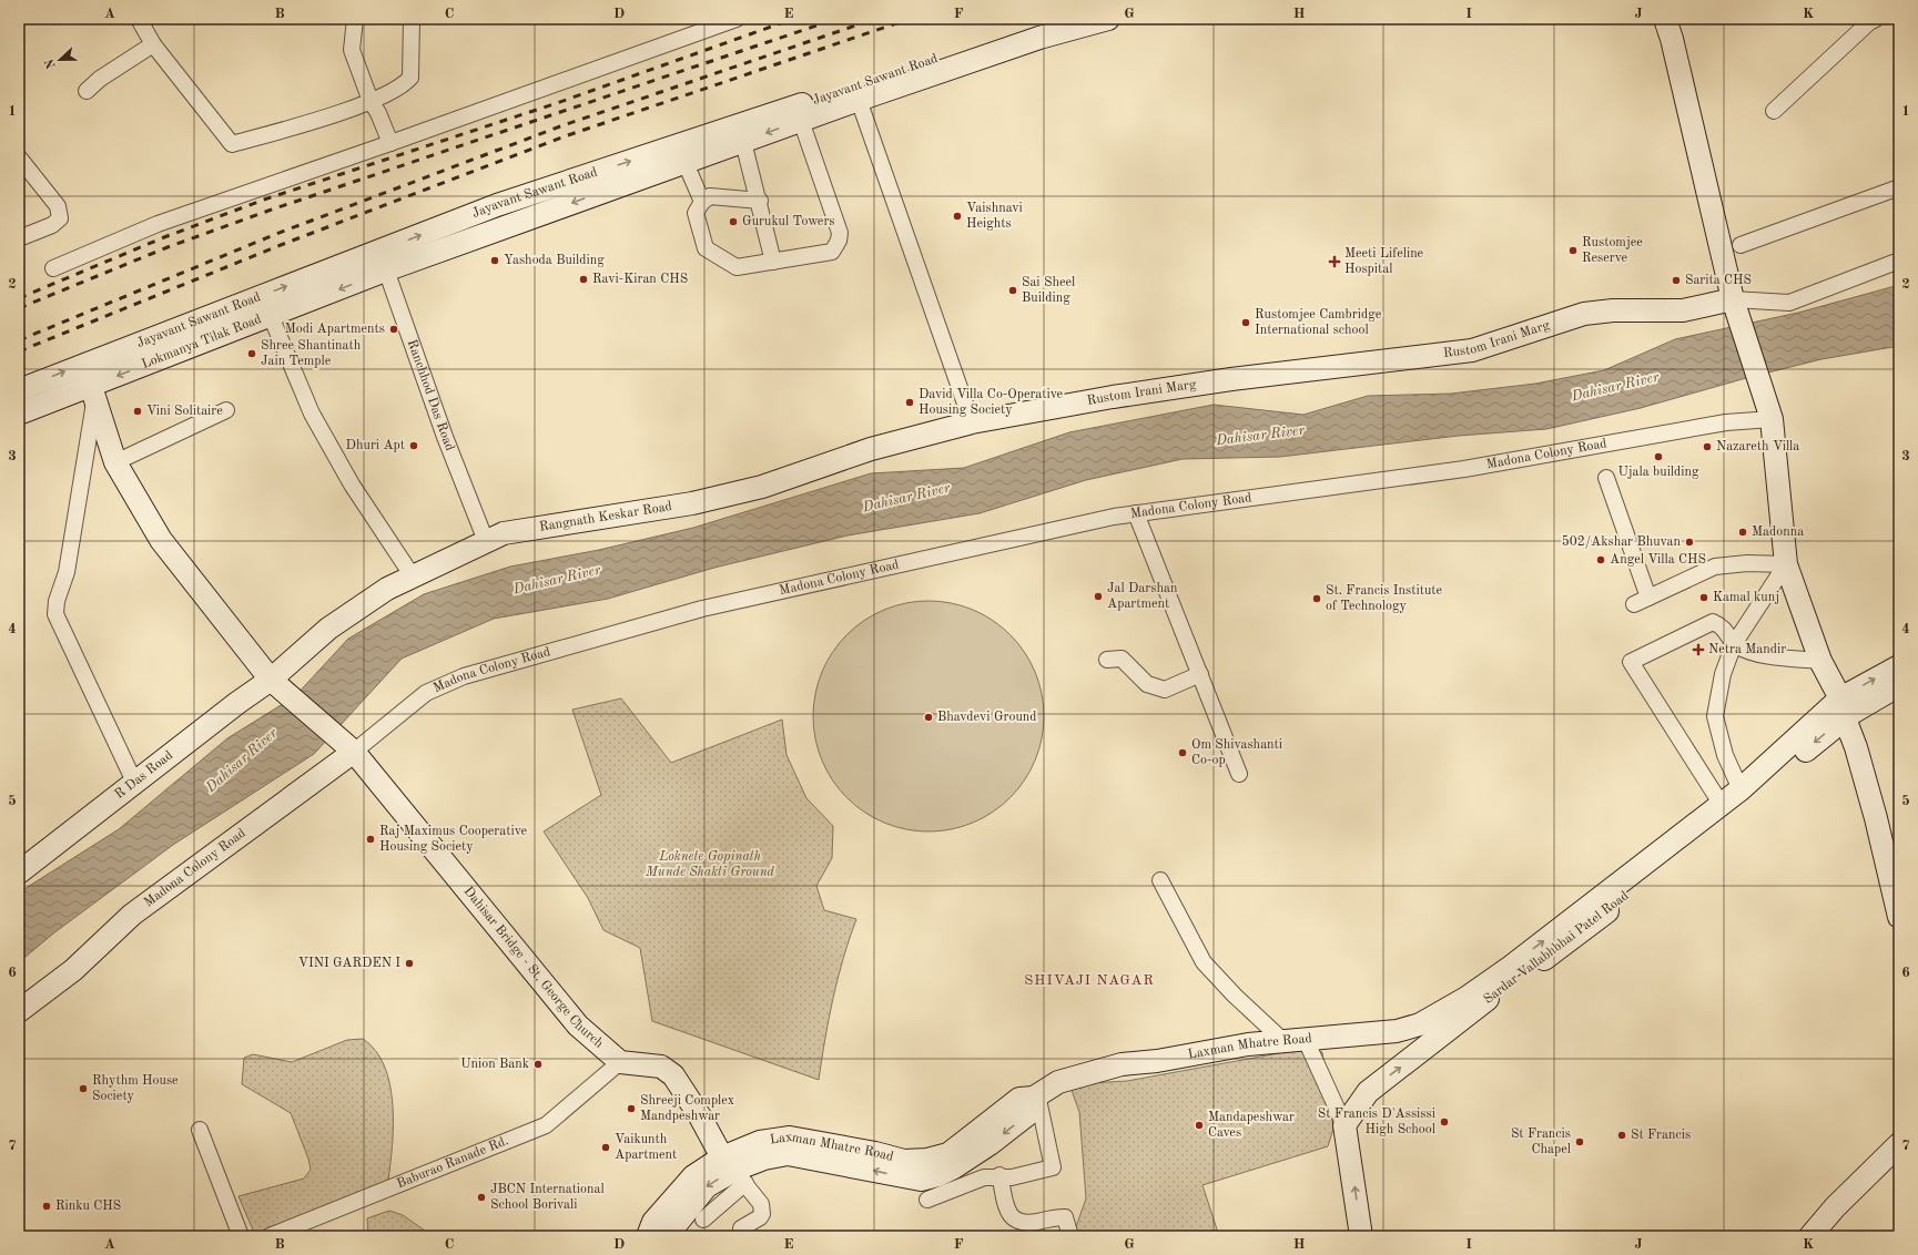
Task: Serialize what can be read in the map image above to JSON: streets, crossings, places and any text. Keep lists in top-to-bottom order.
{
  "streets": {
    "street": [
      "Jayavant Sawant Road",
      "Rustom Irani Marg",
      "Lokmanya Tilak Road",
      "Ranchhod Das Road",
      "Madona Colony Road",
      "Rangnath Keskar Road",
      "R Das Road",
      "Sardar Vallabhbhai Patel Road",
      "Dahisar Bridge - St. George Church",
      "Laxman Mhatre Road",
      "Baburao Ranade Rd."
    ]
  },
  "crossings": [
    ["Jayavant Sawant Road", "Lokmanya Tilak Road"],
    ["Jayavant Sawant Road", "Ranchhod Das Road"],
    ["Jayavant Sawant Road", "Dahisar Bridge - St. George Church"],
    ["Rustom Irani Marg", "Rangnath Keskar Road"],
    ["Lokmanya Tilak Road", "Ranchhod Das Road"],
    ["Lokmanya Tilak Road", "Dahisar Bridge - St. George Church"],
    ["Ranchhod Das Road", "Rangnath Keskar Road"],
    ["Madona Colony Road", "Dahisar Bridge - St. George Church"],
    ["Rangnath Keskar Road", "R Das Road"],
    ["Rangnath Keskar Road", "Dahisar Bridge - St. George Church"],
    ["R Das Road", "Dahisar Bridge - St. George Church"],
    ["Sardar Vallabhbhai Patel Road", "Laxman Mhatre Road"],
    ["Dahisar Bridge - St. George Church", "Baburao Ranade Rd."]
  ],
  "districts": ["SHIVAJI NAGAR"],
  "water": ["Dahisar River"],
  "parks": ["Loknete Gopinath Munde Shakti Ground"],
  "places": {
    "other": [
      "Vaishnavi Heights",
      "Gurukul Towers",
      "Rustomjee Reserve",
      "Yashoda Building",
      "Ravi-Kiran CHS",
      "Sarita CHS",
      "Sai Sheel Building",
      "Rustomjee Cambridge International school",
      "Modi Apartments",
      "Shree Shantinath Jain Temple",
      "David Villa Co-Operative Housing Society",
      "Vini Solitaire",
      "Dhuri Apt",
      "Nazareth Villa",
      "Ujala building",
      "Madonna",
      "502/Akshar Bhuvan",
      "Angel Villa CHS",
      "Jal Darshan Apartment",
      "Kamal kunj",
      "St. Francis Institute of Technology",
      "Bhavdevi Ground",
      "Om Shivashanti Co-op",
      "Raj Maximus Cooperative Housing Society",
      "VINI GARDEN I",
      "Union Bank",
      "Rhythm House Society",
      "Shreeji Complex Mandpeshwar",
      "St Francis D'Assissi High School",
      "Mandapeshwar Caves",
      "St Francis",
      "St Francis Chapel",
      "Vaikunth Apartment",
      "JBCN International School Borivali",
      "Rinku CHS"
    ],
    "health": ["Meeti Lifeline Hospital", "Netra Mandir"]
  },
  "north": "left",
  "grid": {
    "columns": [
      "A",
      "B",
      "C",
      "D",
      "E",
      "F",
      "G",
      "H",
      "I",
      "J",
      "K"
    ],
    "rows": [
      "1",
      "2",
      "3",
      "4",
      "5",
      "6",
      "7"
    ]
  }
}
